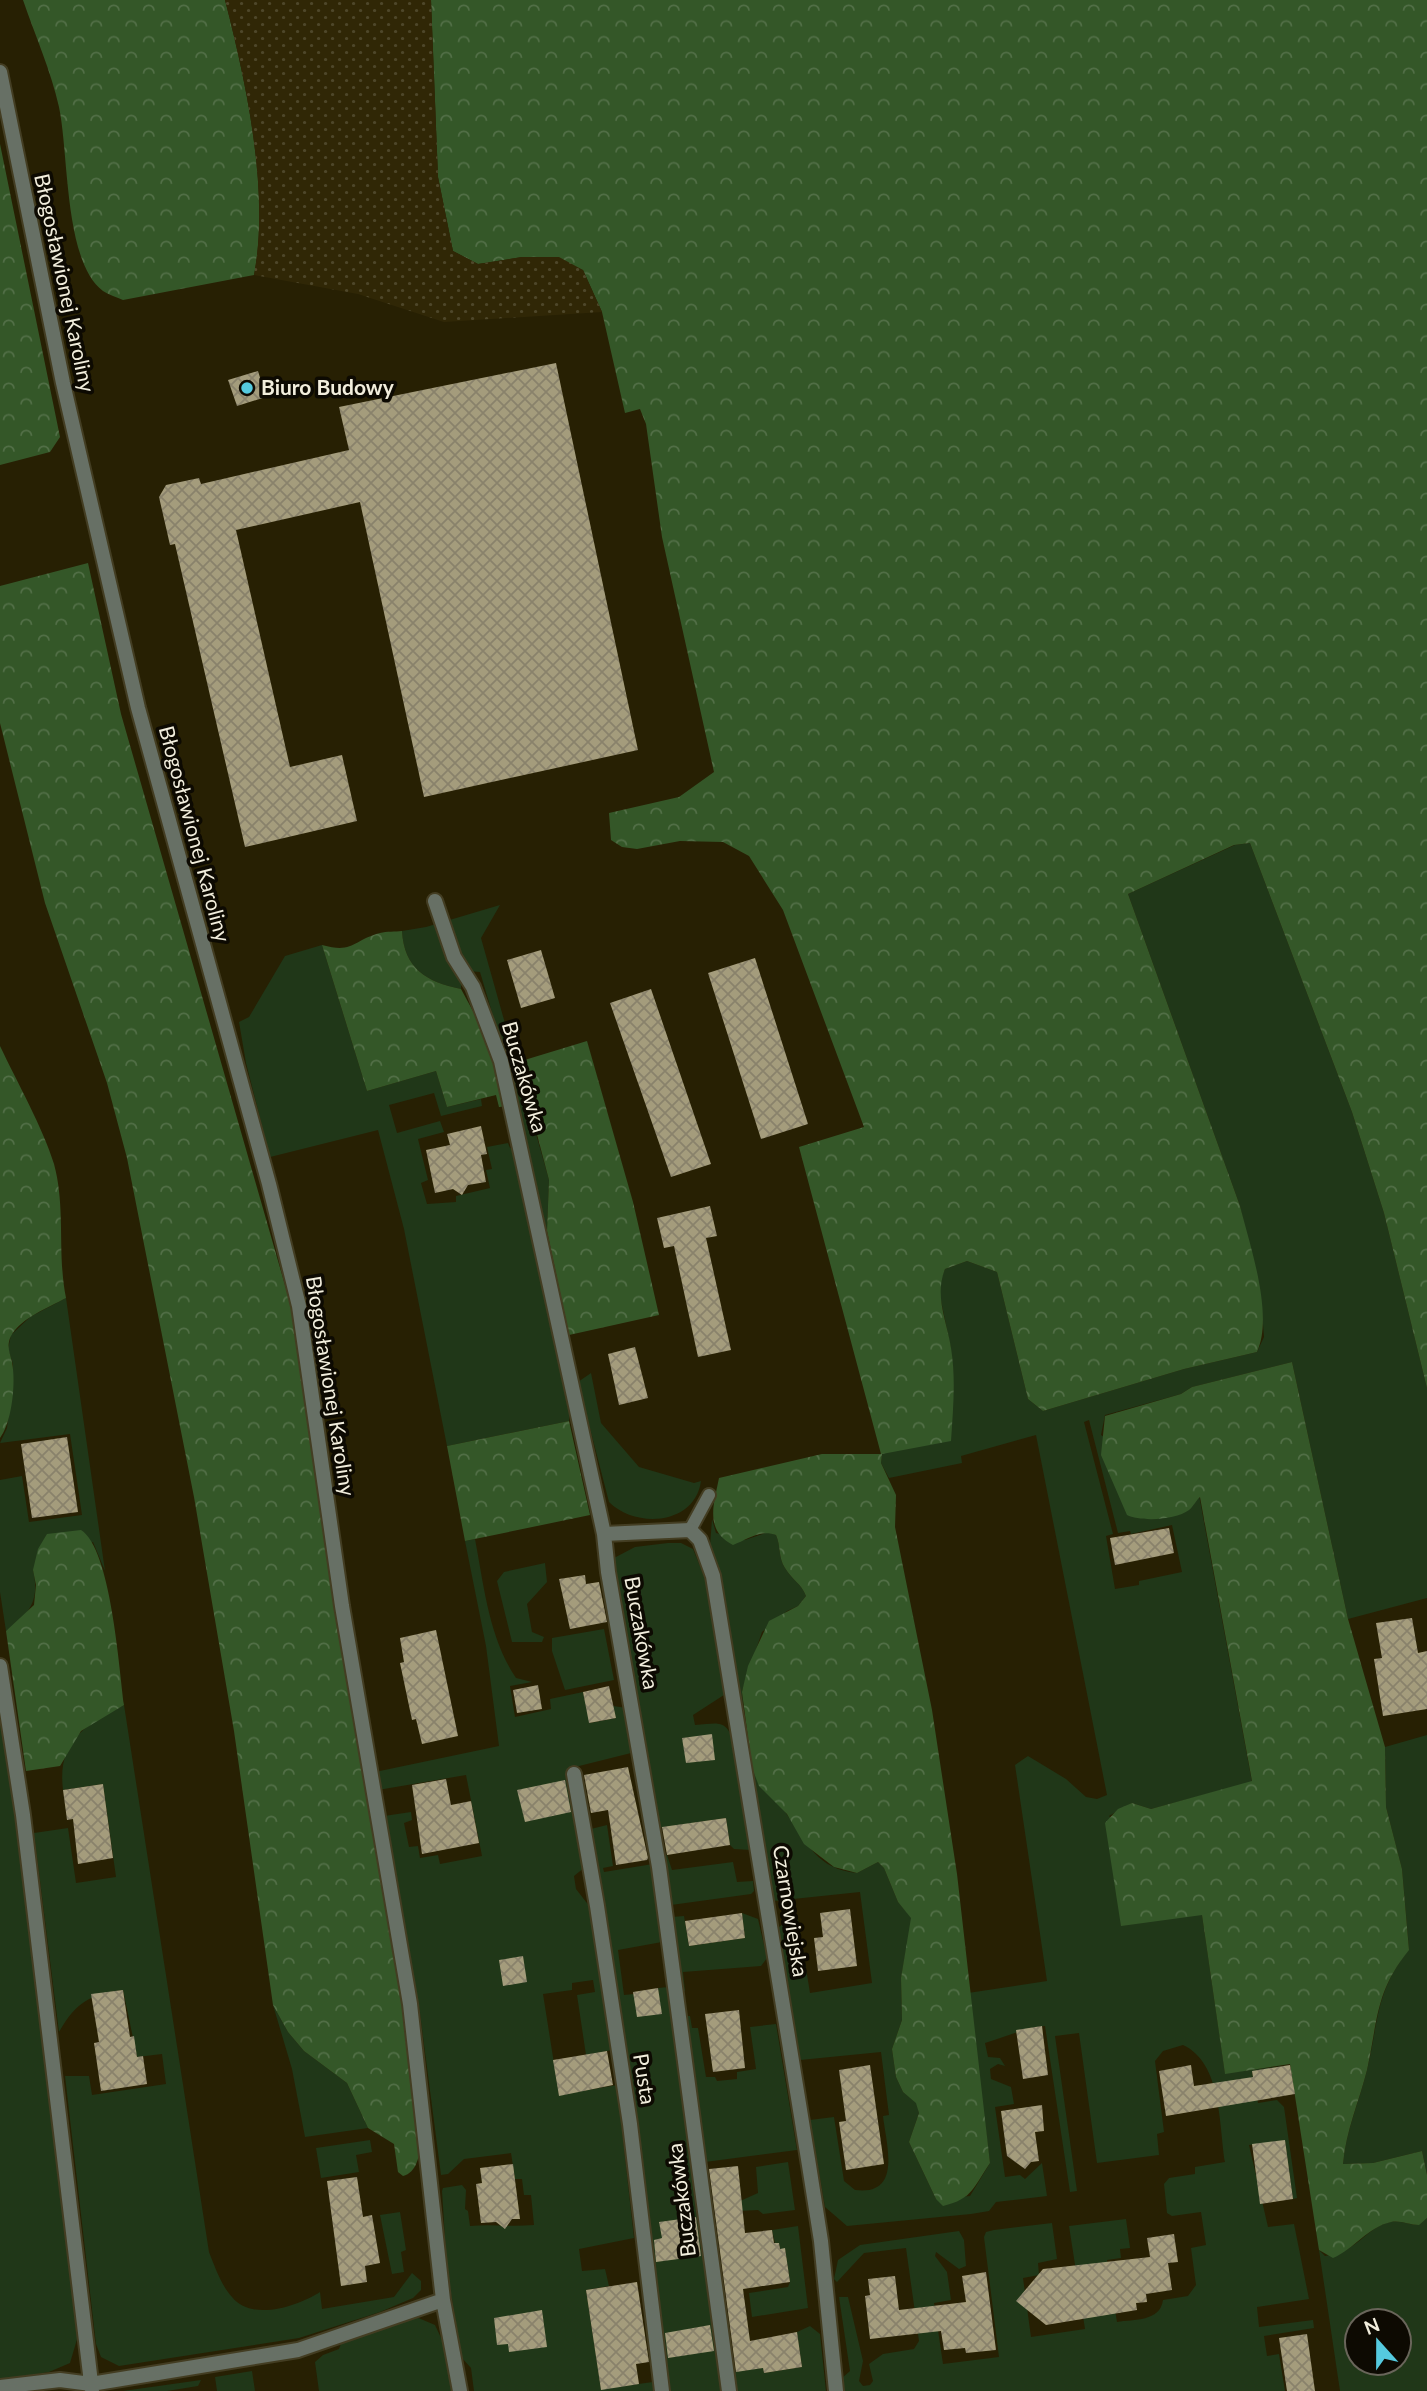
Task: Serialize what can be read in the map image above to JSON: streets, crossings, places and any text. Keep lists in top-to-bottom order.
{
  "streets": {
    "street": [
      "Błogosławionej Karoliny",
      "Buczakówka",
      "Czarnowiejska",
      "Pusta"
    ]
  },
  "places": ["Biuro Budowy"],
  "north": "top"
}
